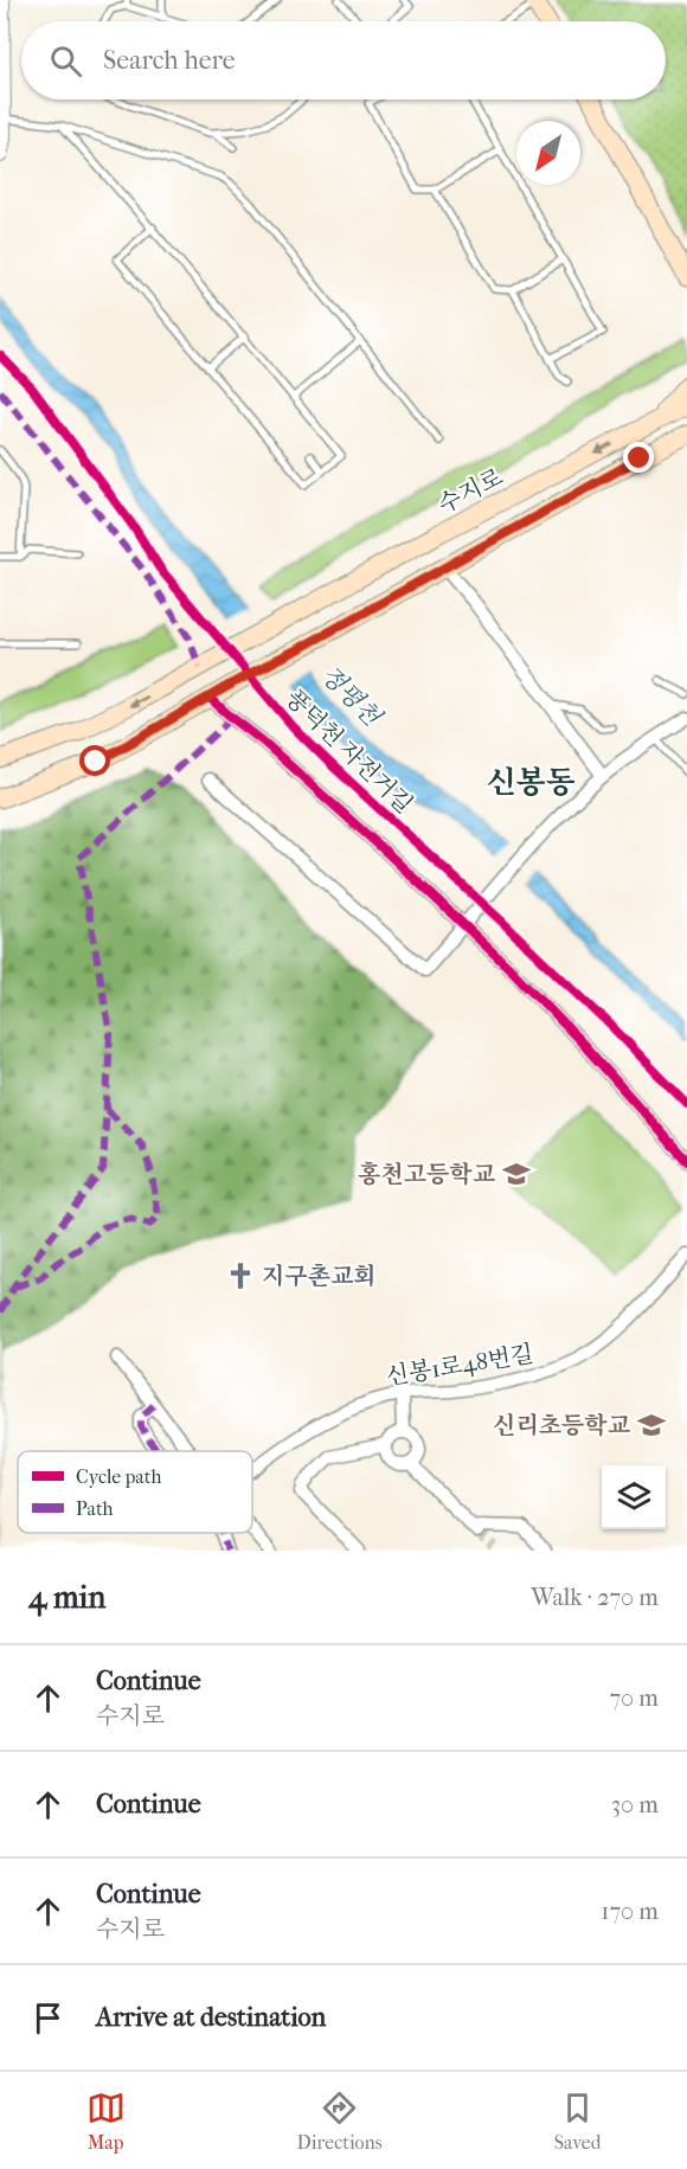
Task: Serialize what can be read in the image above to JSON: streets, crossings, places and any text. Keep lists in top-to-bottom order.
{
  "streets": {
    "main road": ["수지로"],
    "street": ["신봉1로48번길"],
    "cycle path": ["풍덕천 자전거길"]
  },
  "districts": ["신봉동"],
  "water": ["정평천"],
  "places": {
    "school or university": ["홍천고등학교", "신리초등학교"],
    "church": ["지구촌교회"]
  },
  "legend": ["Cycle path", "Path"],
  "north": "bottom left",
  "page": {
    "search": "Search here",
    "heading": ["4 min", "Walk · 270 m"],
    "list": [
      ["Continue", "수지로", "70 m"],
      ["Continue", "30 m"],
      ["Continue", "수지로", "170 m"],
      "Arrive at destination"
    ],
    "nav": ["Map", "Directions", "Saved"]
  }
}
